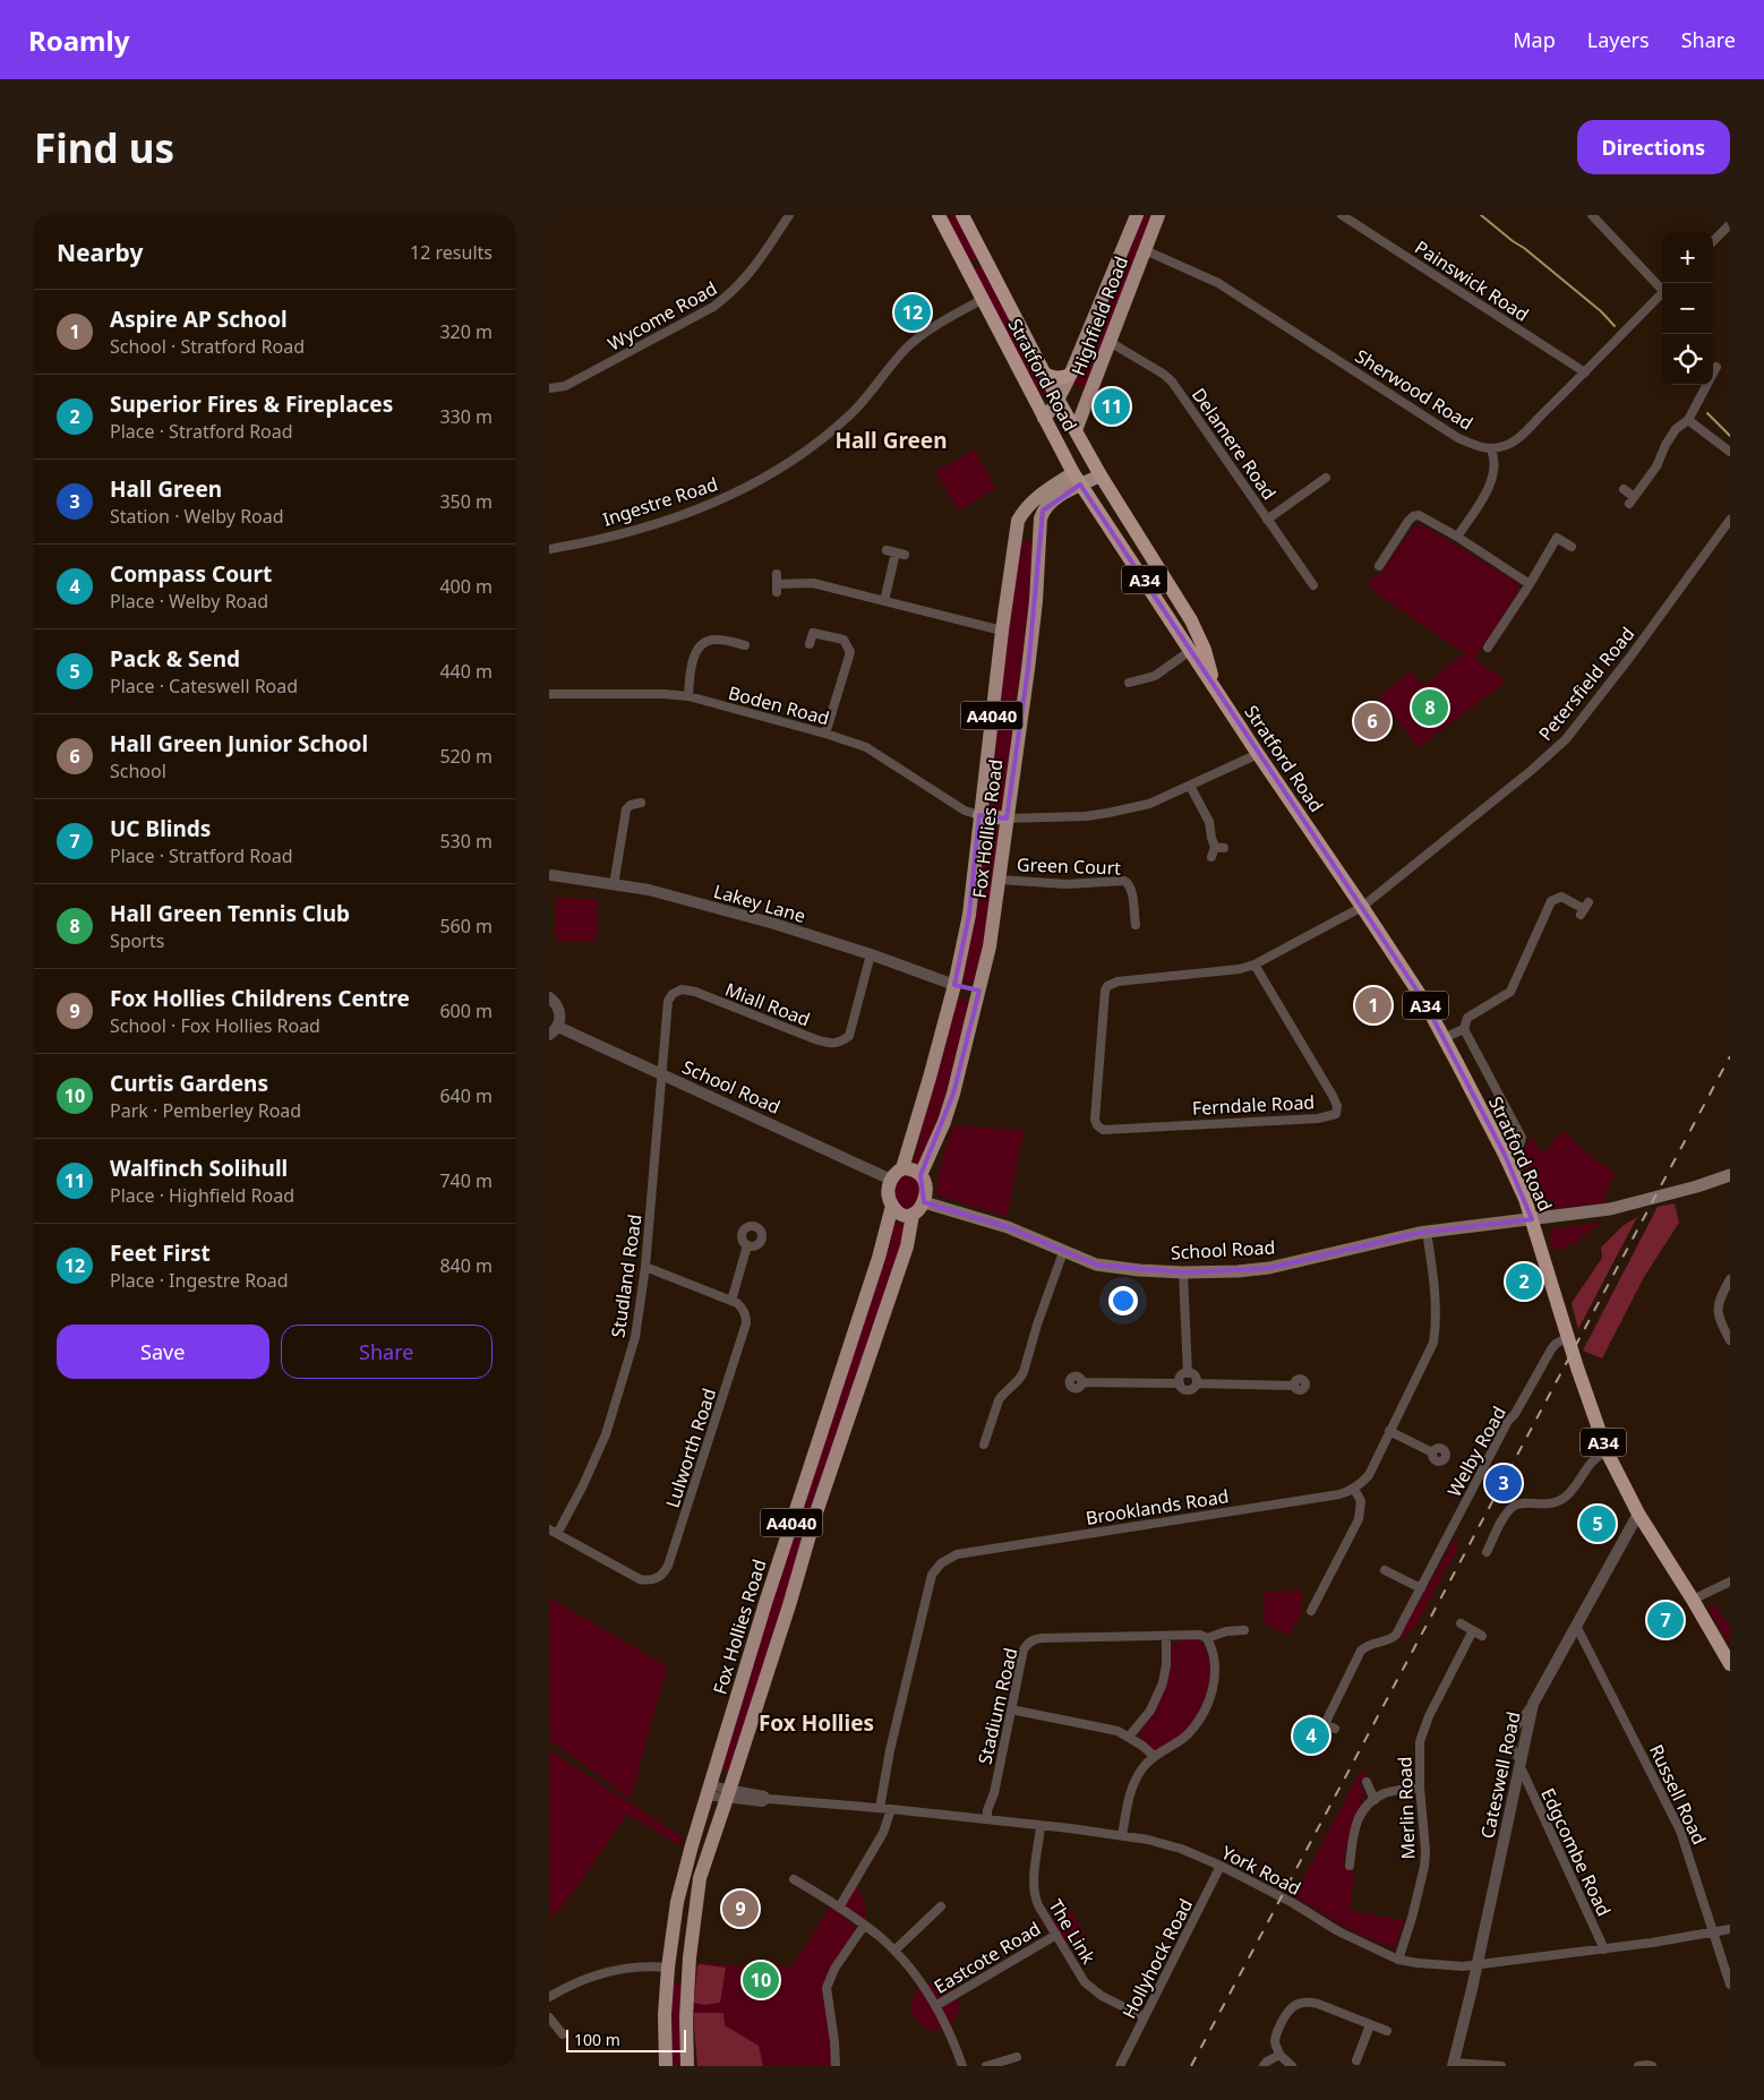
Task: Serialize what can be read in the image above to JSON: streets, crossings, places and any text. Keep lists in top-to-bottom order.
{
  "streets": {
    "highway": ["Stratford Road", "A34"],
    "main road": [
      "Highfield Road",
      "A4040",
      "Fox Hollies Road",
      "School Road"
    ],
    "street": [
      "Painswick Road",
      "Wycome Road",
      "Sherwood Road",
      "Delamere Road",
      "Ingestre Road",
      "Petersfield Road",
      "Boden Road",
      "Green Court",
      "Lakey Lane",
      "Miall Road",
      "Ferndale Road",
      "Studland Road",
      "Lulworth Road",
      "Welby Road",
      "Brooklands Road",
      "Stadium Road",
      "Cateswell Road",
      "Russell Road",
      "Merlin Road",
      "Edgcombe Road",
      "York Road",
      "The Link",
      "Eastcote Road",
      "Hollyhock Road"
    ]
  },
  "crossings": [
    ["Highfield Road", "Stratford Road"],
    ["Highfield Road", "Sherwood Road"],
    ["Highfield Road", "Delamere Road"],
    ["Stratford Road", "Ingestre Road"],
    ["Stratford Road", "Petersfield Road"],
    ["Stratford Road", "Fox Hollies Road"],
    ["Stratford Road", "School Road"],
    ["Stratford Road", "Welby Road"],
    ["Stratford Road", "Cateswell Road"],
    ["Petersfield Road", "Ferndale Road"],
    ["Boden Road", "Fox Hollies Road"],
    ["A4040", "Fox Hollies Road"],
    ["A4040", "School Road"],
    ["A4040", "York Road"],
    ["Fox Hollies Road", "Green Court"],
    ["Fox Hollies Road", "Lakey Lane"],
    ["Fox Hollies Road", "School Road"],
    ["Fox Hollies Road", "York Road"],
    ["Lakey Lane", "Miall Road"],
    ["Miall Road", "School Road"],
    ["Miall Road", "Studland Road"],
    ["School Road", "Studland Road"],
    ["Studland Road", "Lulworth Road"],
    ["Brooklands Road", "York Road"],
    ["Stadium Road", "York Road"],
    ["Cateswell Road", "Russell Road"],
    ["Cateswell Road", "Edgcombe Road"],
    ["Cateswell Road", "York Road"],
    ["Russell Road", "York Road"],
    ["Merlin Road", "York Road"],
    ["Edgcombe Road", "York Road"],
    ["York Road", "The Link"],
    ["York Road", "Hollyhock Road"],
    ["The Link", "Eastcote Road"],
    ["The Link", "Hollyhock Road"]
  ],
  "districts": ["Hall Green", "Fox Hollies"],
  "scale_bar": "100 m",
  "page": {
    "header": "Roamly",
    "nav": ["Map", "Layers", "Share"],
    "buttons": [
      "Directions",
      ["Save", "Share"]
    ],
    "title": "Find us",
    "heading": ["Nearby", "12 results"],
    "map_buttons": ["+", "−"],
    "list": [
      {
        "mark": "1",
        "name": "Aspire AP School",
        "note": "School · Stratford Road",
        "value": "320 m"
      },
      {
        "mark": "2",
        "name": "Superior Fires & Fireplaces",
        "note": "Place · Stratford Road",
        "value": "330 m"
      },
      {
        "mark": "3",
        "name": "Hall Green",
        "note": "Station · Welby Road",
        "value": "350 m"
      },
      {
        "mark": "4",
        "name": "Compass Court",
        "note": "Place · Welby Road",
        "value": "400 m"
      },
      {
        "mark": "5",
        "name": "Pack & Send",
        "note": "Place · Cateswell Road",
        "value": "440 m"
      },
      {
        "mark": "6",
        "name": "Hall Green Junior School",
        "note": "School",
        "value": "520 m"
      },
      {
        "mark": "7",
        "name": "UC Blinds",
        "note": "Place · Stratford Road",
        "value": "530 m"
      },
      {
        "mark": "8",
        "name": "Hall Green Tennis Club",
        "note": "Sports",
        "value": "560 m"
      },
      {
        "mark": "9",
        "name": "Fox Hollies Childrens Centre",
        "note": "School · Fox Hollies Road",
        "value": "600 m"
      },
      {
        "mark": "10",
        "name": "Curtis Gardens",
        "note": "Park · Pemberley Road",
        "value": "640 m"
      },
      {
        "mark": "11",
        "name": "Walfinch Solihull",
        "note": "Place · Highfield Road",
        "value": "740 m"
      },
      {
        "mark": "12",
        "name": "Feet First",
        "note": "Place · Ingestre Road",
        "value": "840 m"
      }
    ],
    "pins": [
      "12",
      "11",
      "8",
      "6",
      "1",
      "2",
      "3",
      "5",
      "7",
      "4",
      "9",
      "10"
    ],
    "scale": "100 m"
  }
}
